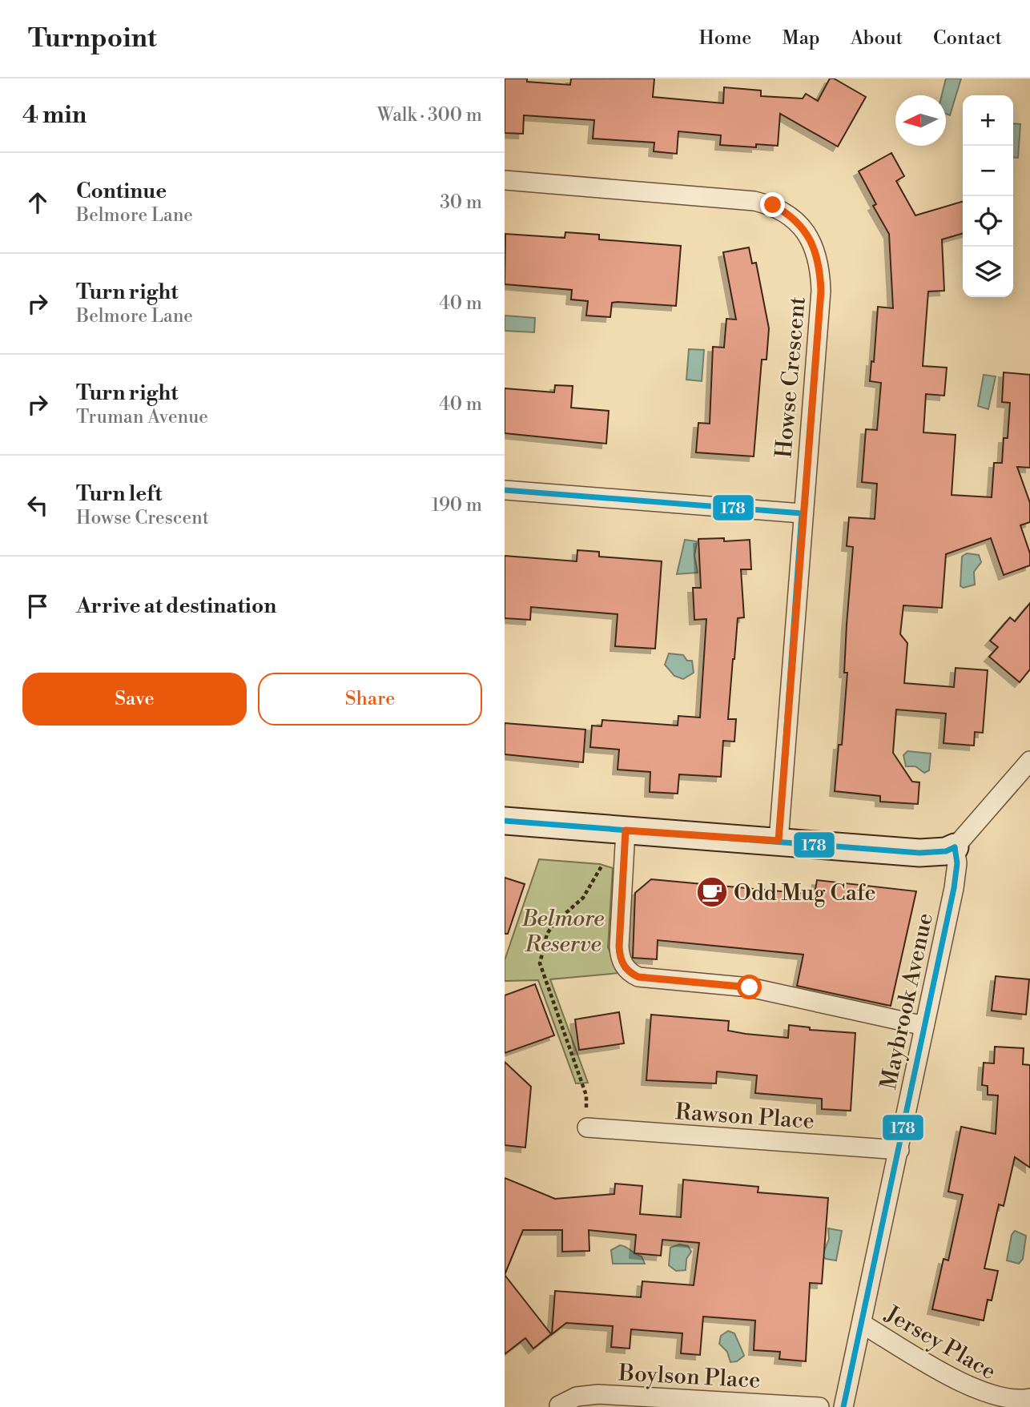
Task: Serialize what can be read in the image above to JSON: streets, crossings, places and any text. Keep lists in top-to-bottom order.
{
  "streets": {
    "street": [
      "Howse Crescent",
      "Maybrook Avenue",
      "Rawson Place",
      "Jersey Place",
      "Boylson Place"
    ]
  },
  "crossings": [
    ["Maybrook Avenue", "Rawson Place"],
    ["Maybrook Avenue", "Jersey Place"]
  ],
  "parks": ["Belmore Reserve"],
  "places": {
    "cafe": ["Odd Mug Cafe"]
  },
  "lines": ["transit line 178"],
  "north": "left",
  "page": {
    "header": "Turnpoint",
    "nav": [
      "Home",
      "Map",
      "About",
      "Contact"
    ],
    "heading": ["4 min", "Walk · 300 m"],
    "map_buttons": ["+", "−"],
    "list": [
      ["Continue", "Belmore Lane", "30 m"],
      ["Turn right", "Belmore Lane", "40 m"],
      ["Turn right", "Truman Avenue", "40 m"],
      ["Turn left", "Howse Crescent", "190 m"],
      "Arrive at destination"
    ],
    "buttons": ["Save", "Share"]
  }
}
